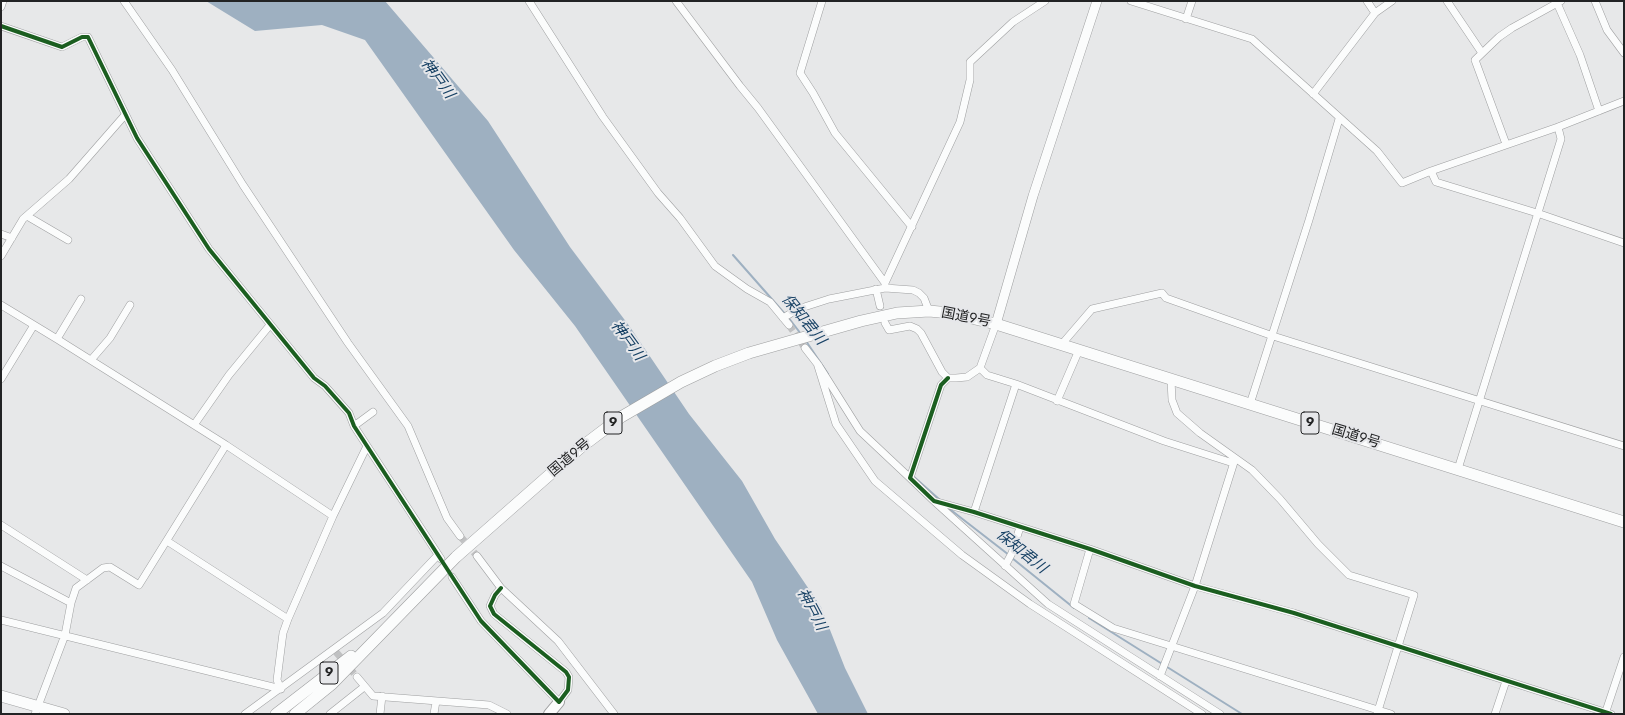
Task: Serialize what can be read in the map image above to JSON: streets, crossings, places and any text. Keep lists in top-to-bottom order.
{
  "streets": {
    "main road": ["国道9号", "9"]
  },
  "water": ["神戸川", "保知君川"]
}
